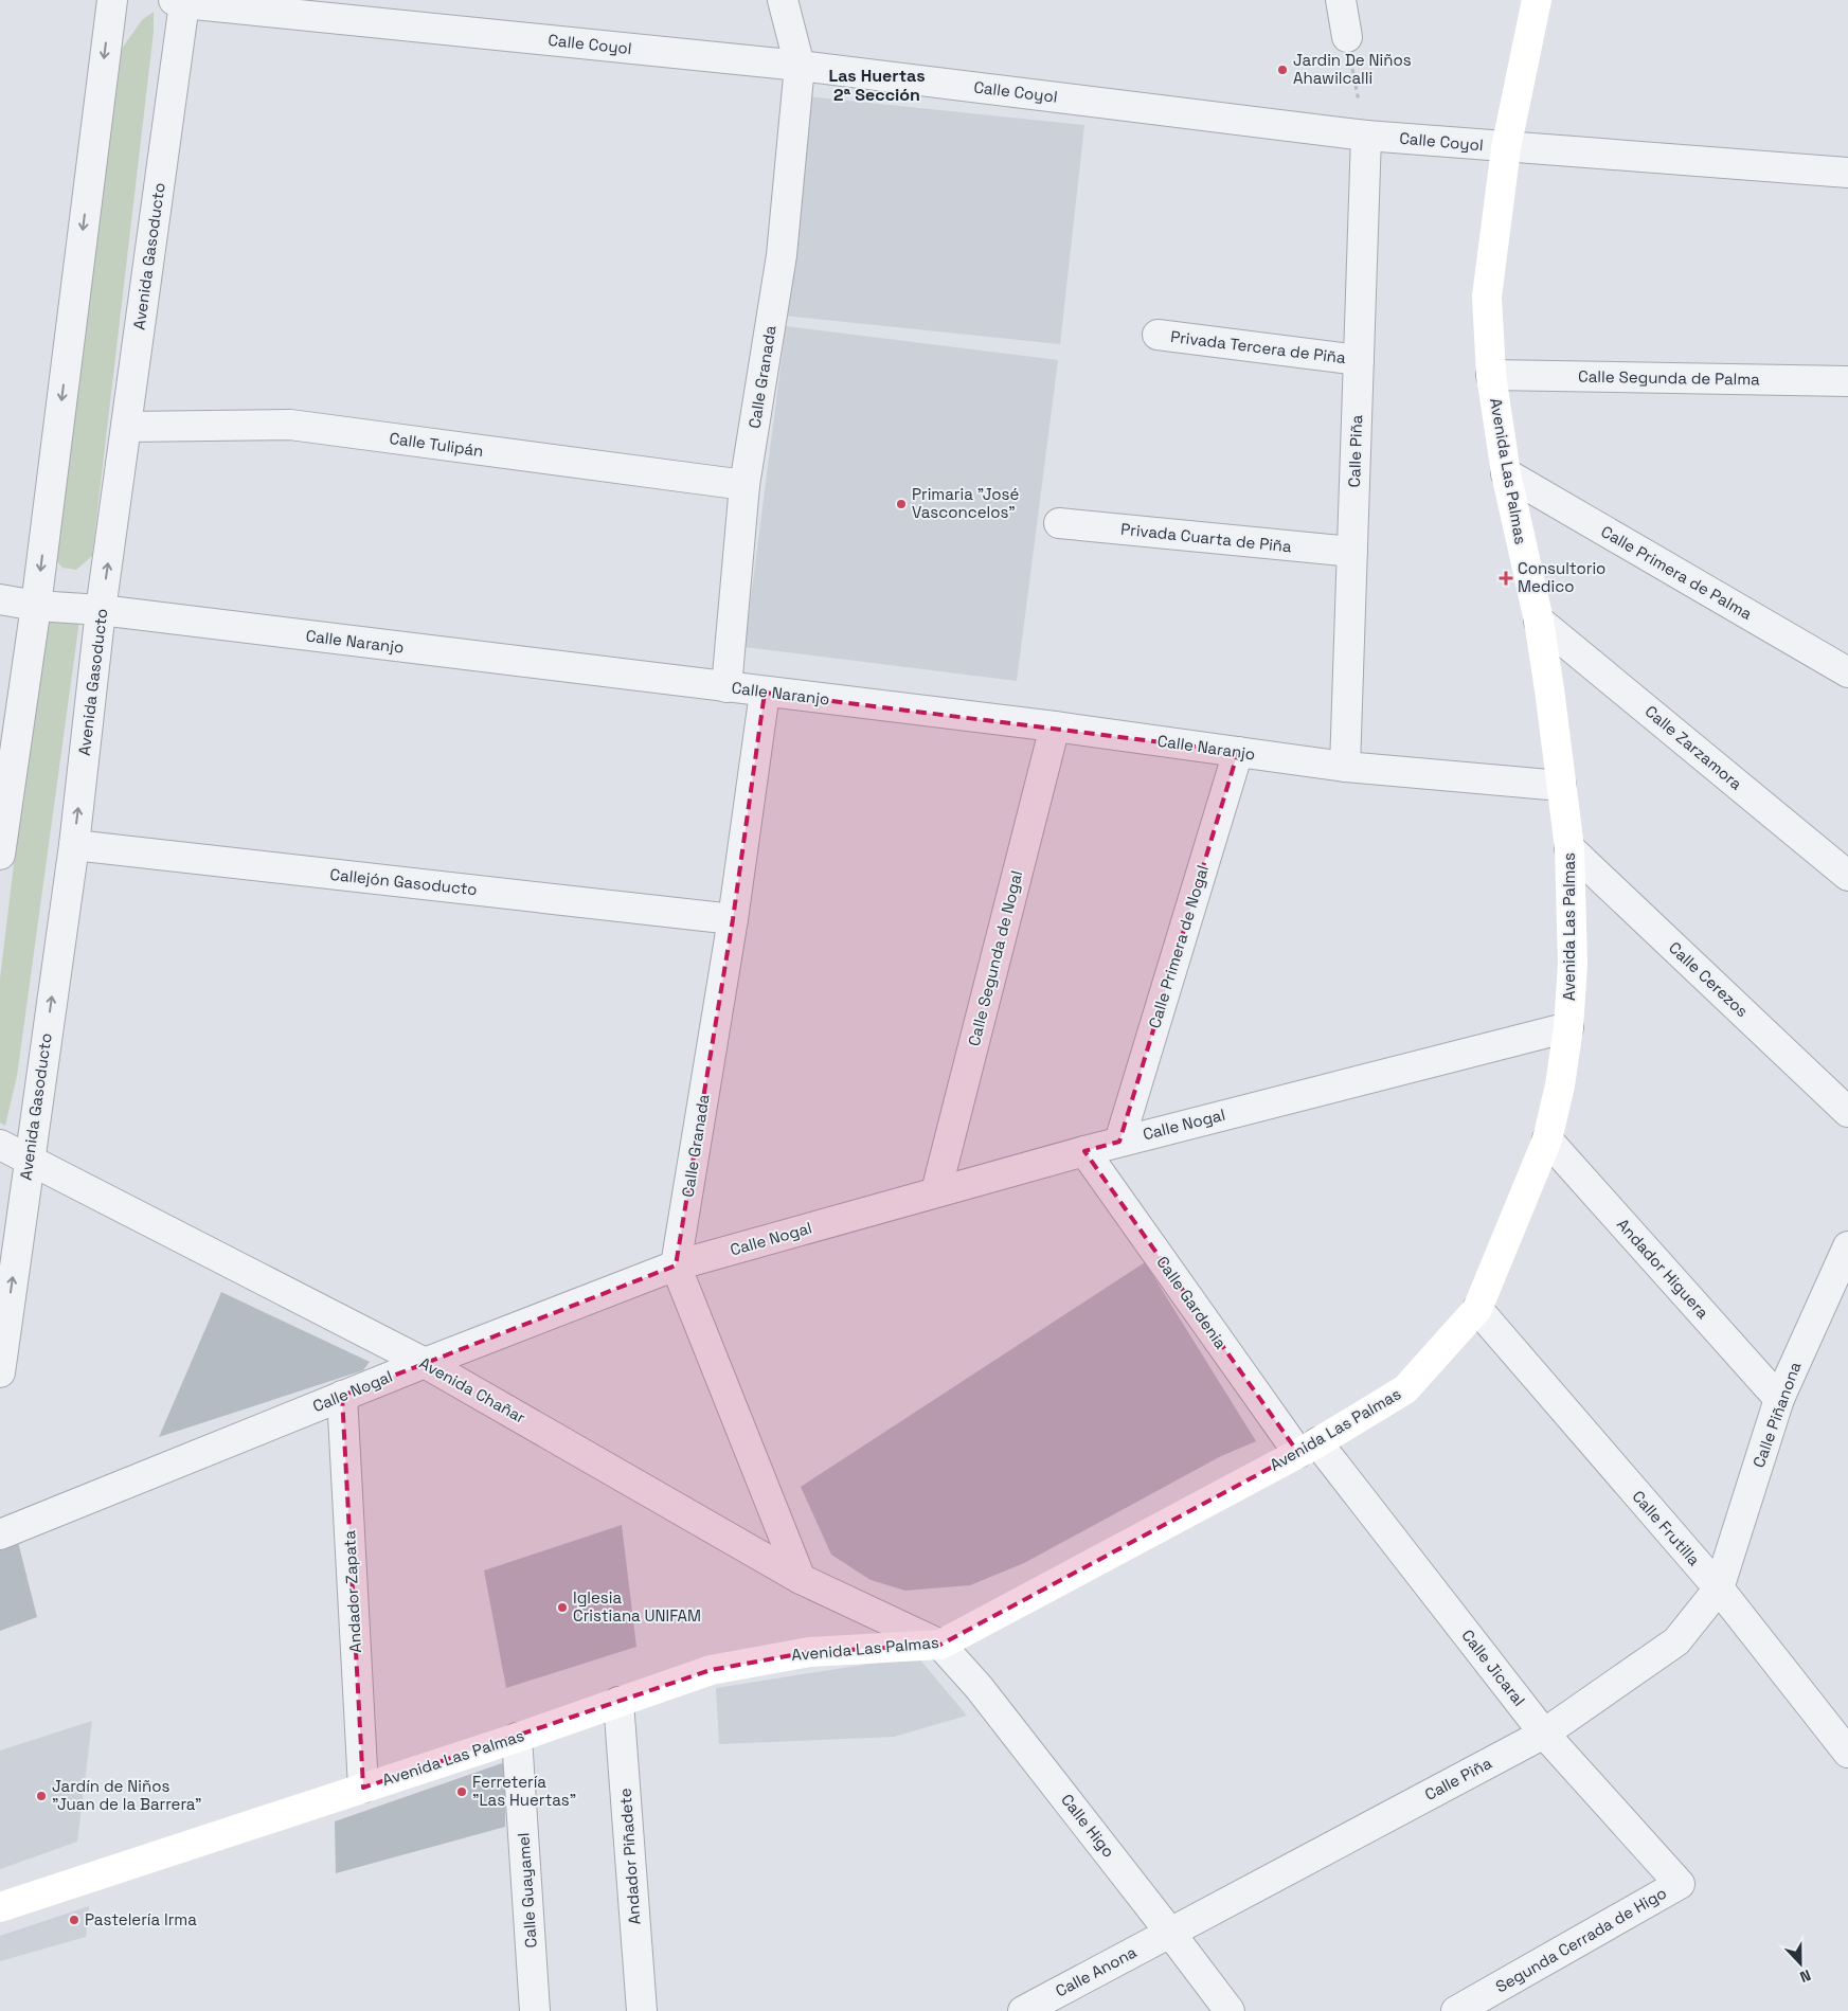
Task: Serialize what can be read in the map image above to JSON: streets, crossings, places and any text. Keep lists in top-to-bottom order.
{
  "streets": {
    "main road": ["Avenida Las Palmas"],
    "street": [
      "Calle Coyol",
      "Avenida Gasoducto",
      "Privada Tercera de Piña",
      "Calle Granada",
      "Calle Segunda de Palma",
      "Calle Tulipán",
      "Calle Piña",
      "Privada Cuarta de Piña",
      "Calle Primera de Palma",
      "Calle Naranjo",
      "Calle Zarzamora",
      "Callejón Gasoducto",
      "Calle Primera de Nogal",
      "Calle Segunda de Nogal",
      "Calle Cerezos",
      "Calle Nogal",
      "Andador Higuera",
      "Calle Gardenia",
      "Avenida Chañar",
      "Calle Piñanona",
      "Calle Frutilla",
      "Andador Zapata",
      "Calle Jicaral",
      "Calle Higo",
      "Andador Piñadete",
      "Calle Guayamel",
      "Segunda Cerrada de Higo",
      "Calle Anona"
    ]
  },
  "crossings": [
    ["Calle Coyol", "Avenida Gasoducto"],
    ["Calle Coyol", "Calle Granada"],
    ["Calle Coyol", "Calle Piña"],
    ["Calle Coyol", "Avenida Las Palmas"],
    ["Avenida Gasoducto", "Calle Tulipán"],
    ["Avenida Gasoducto", "Calle Naranjo"],
    ["Avenida Gasoducto", "Callejón Gasoducto"],
    ["Avenida Gasoducto", "Avenida Chañar"],
    ["Privada Tercera de Piña", "Calle Piña"],
    ["Calle Granada", "Calle Tulipán"],
    ["Calle Granada", "Calle Naranjo"],
    ["Calle Granada", "Callejón Gasoducto"],
    ["Calle Granada", "Calle Nogal"],
    ["Calle Segunda de Palma", "Avenida Las Palmas"],
    ["Calle Piña", "Privada Cuarta de Piña"],
    ["Calle Piña", "Calle Naranjo"],
    ["Calle Piña", "Calle Piñanona"],
    ["Calle Piña", "Calle Frutilla"],
    ["Calle Piña", "Calle Jicaral"],
    ["Calle Piña", "Calle Higo"],
    ["Calle Piña", "Calle Anona"],
    ["Avenida Las Palmas", "Calle Primera de Palma"],
    ["Avenida Las Palmas", "Calle Naranjo"],
    ["Avenida Las Palmas", "Calle Zarzamora"],
    ["Avenida Las Palmas", "Calle Cerezos"],
    ["Avenida Las Palmas", "Calle Nogal"],
    ["Avenida Las Palmas", "Andador Higuera"],
    ["Avenida Las Palmas", "Calle Gardenia"],
    ["Avenida Las Palmas", "Avenida Chañar"],
    ["Avenida Las Palmas", "Calle Frutilla"],
    ["Avenida Las Palmas", "Andador Zapata"],
    ["Avenida Las Palmas", "Calle Jicaral"],
    ["Avenida Las Palmas", "Calle Higo"],
    ["Avenida Las Palmas", "Andador Piñadete"],
    ["Avenida Las Palmas", "Calle Guayamel"],
    ["Calle Naranjo", "Calle Primera de Nogal"],
    ["Calle Naranjo", "Calle Segunda de Nogal"],
    ["Calle Primera de Nogal", "Calle Nogal"],
    ["Calle Segunda de Nogal", "Calle Nogal"],
    ["Calle Nogal", "Calle Gardenia"],
    ["Calle Nogal", "Avenida Chañar"],
    ["Calle Nogal", "Andador Zapata"],
    ["Andador Higuera", "Calle Piñanona"],
    ["Calle Gardenia", "Calle Jicaral"],
    ["Avenida Chañar", "Calle Higo"],
    ["Calle Piñanona", "Calle Frutilla"],
    ["Calle Jicaral", "Segunda Cerrada de Higo"],
    ["Calle Higo", "Calle Anona"]
  ],
  "districts": ["Las Huertas 2ª Sección"],
  "places": {
    "other": [
      "Jardin De Niños Ahawilcalli",
      "Primaria \"José Vasconcelos\"",
      "Iglesia Cristiana UNIFAM",
      "Ferretería \"Las Huertas\"",
      "Jardín de Niños \"Juan de la Barrera\"",
      "Pastelería Irma"
    ],
    "health": ["Consultorio Medico"]
  },
  "north": "bottom"
}
